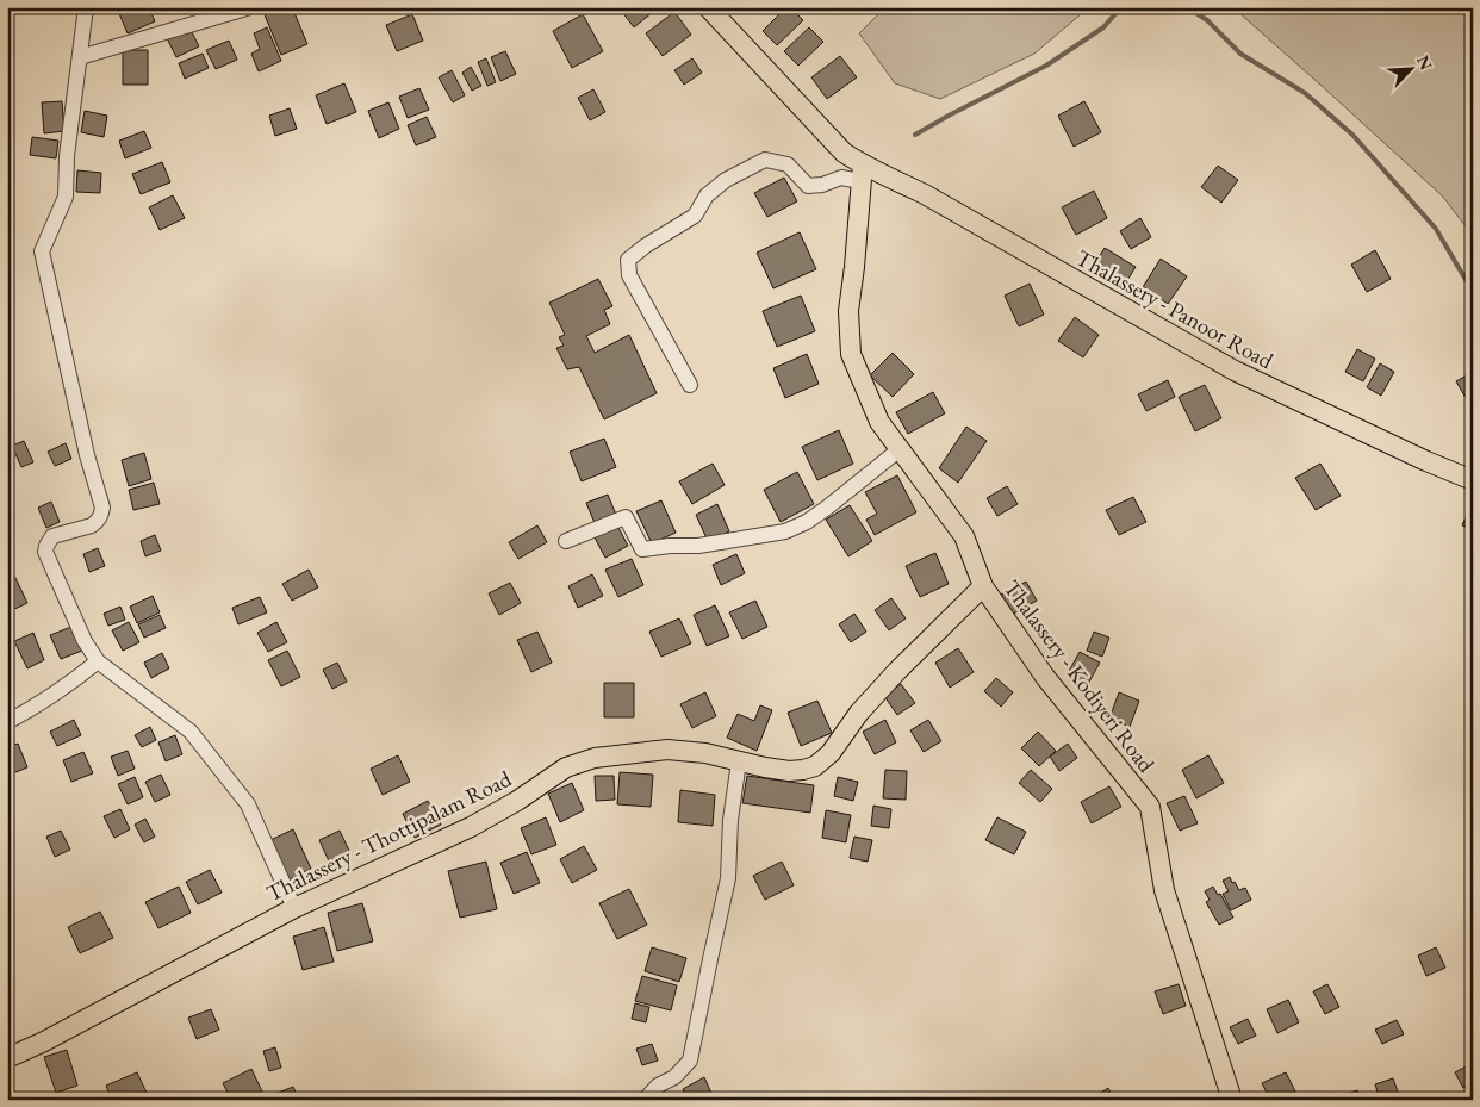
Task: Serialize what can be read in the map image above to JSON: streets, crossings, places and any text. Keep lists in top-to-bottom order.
{
  "streets": {
    "main road": ["Thalassery - Panoor Road", "Thalassery - Kodiyeri Road", "Thalassery - Thottipalam Road"]
  },
  "crossings": [
    ["Thalassery - Panoor Road", "Thalassery - Kodiyeri Road"],
    ["Thalassery - Kodiyeri Road", "Thalassery - Thottipalam Road"]
  ],
  "north": "top right"
}
